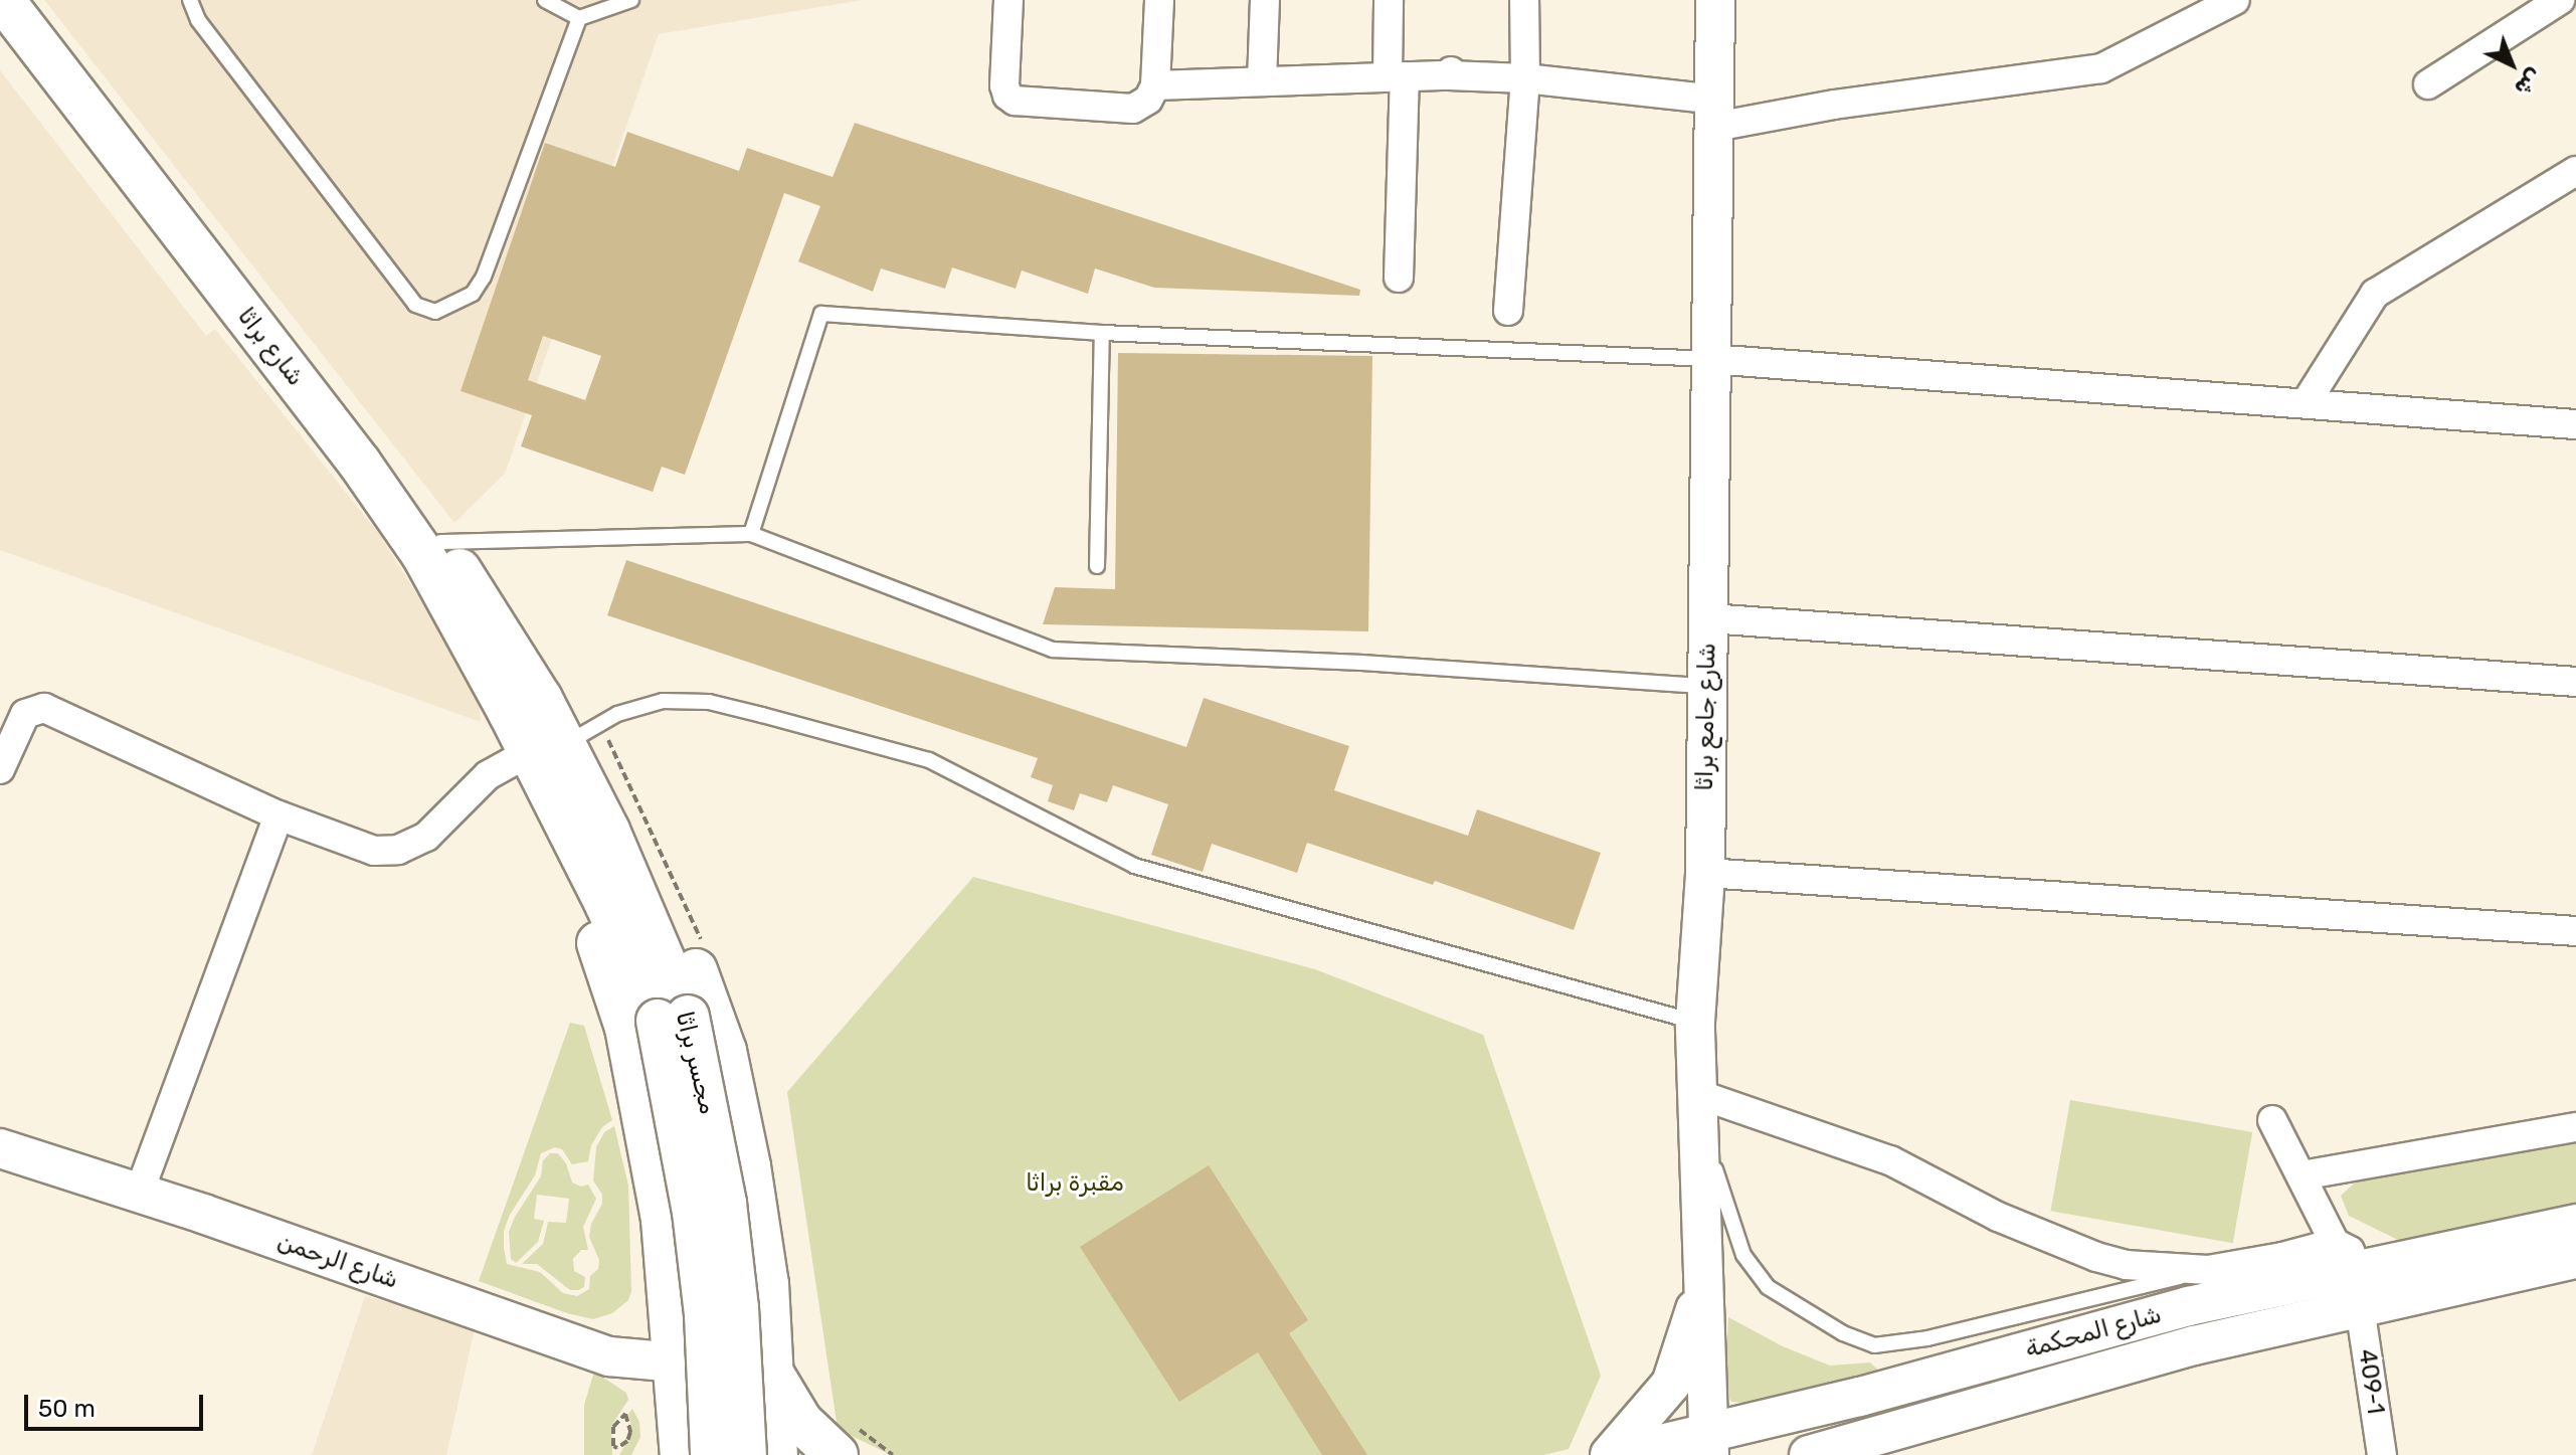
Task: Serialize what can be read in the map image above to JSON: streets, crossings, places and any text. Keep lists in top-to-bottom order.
{
  "streets": {
    "main road": ["شارع براثا", "مجسر براثا"],
    "street": [
      "شارع جامع براثا",
      "شارع الرحمن",
      "شارع المحكمة",
      "409-1"
    ]
  },
  "crossings": [
    ["شارع براثا", "مجسر براثا"],
    ["شارع جامع براثا", "شارع المحكمة"],
    ["شارع المحكمة", "409-1"]
  ],
  "parks": ["مقبرة براثا"],
  "scale_bar": "50 m",
  "north": "bottom right"
}
